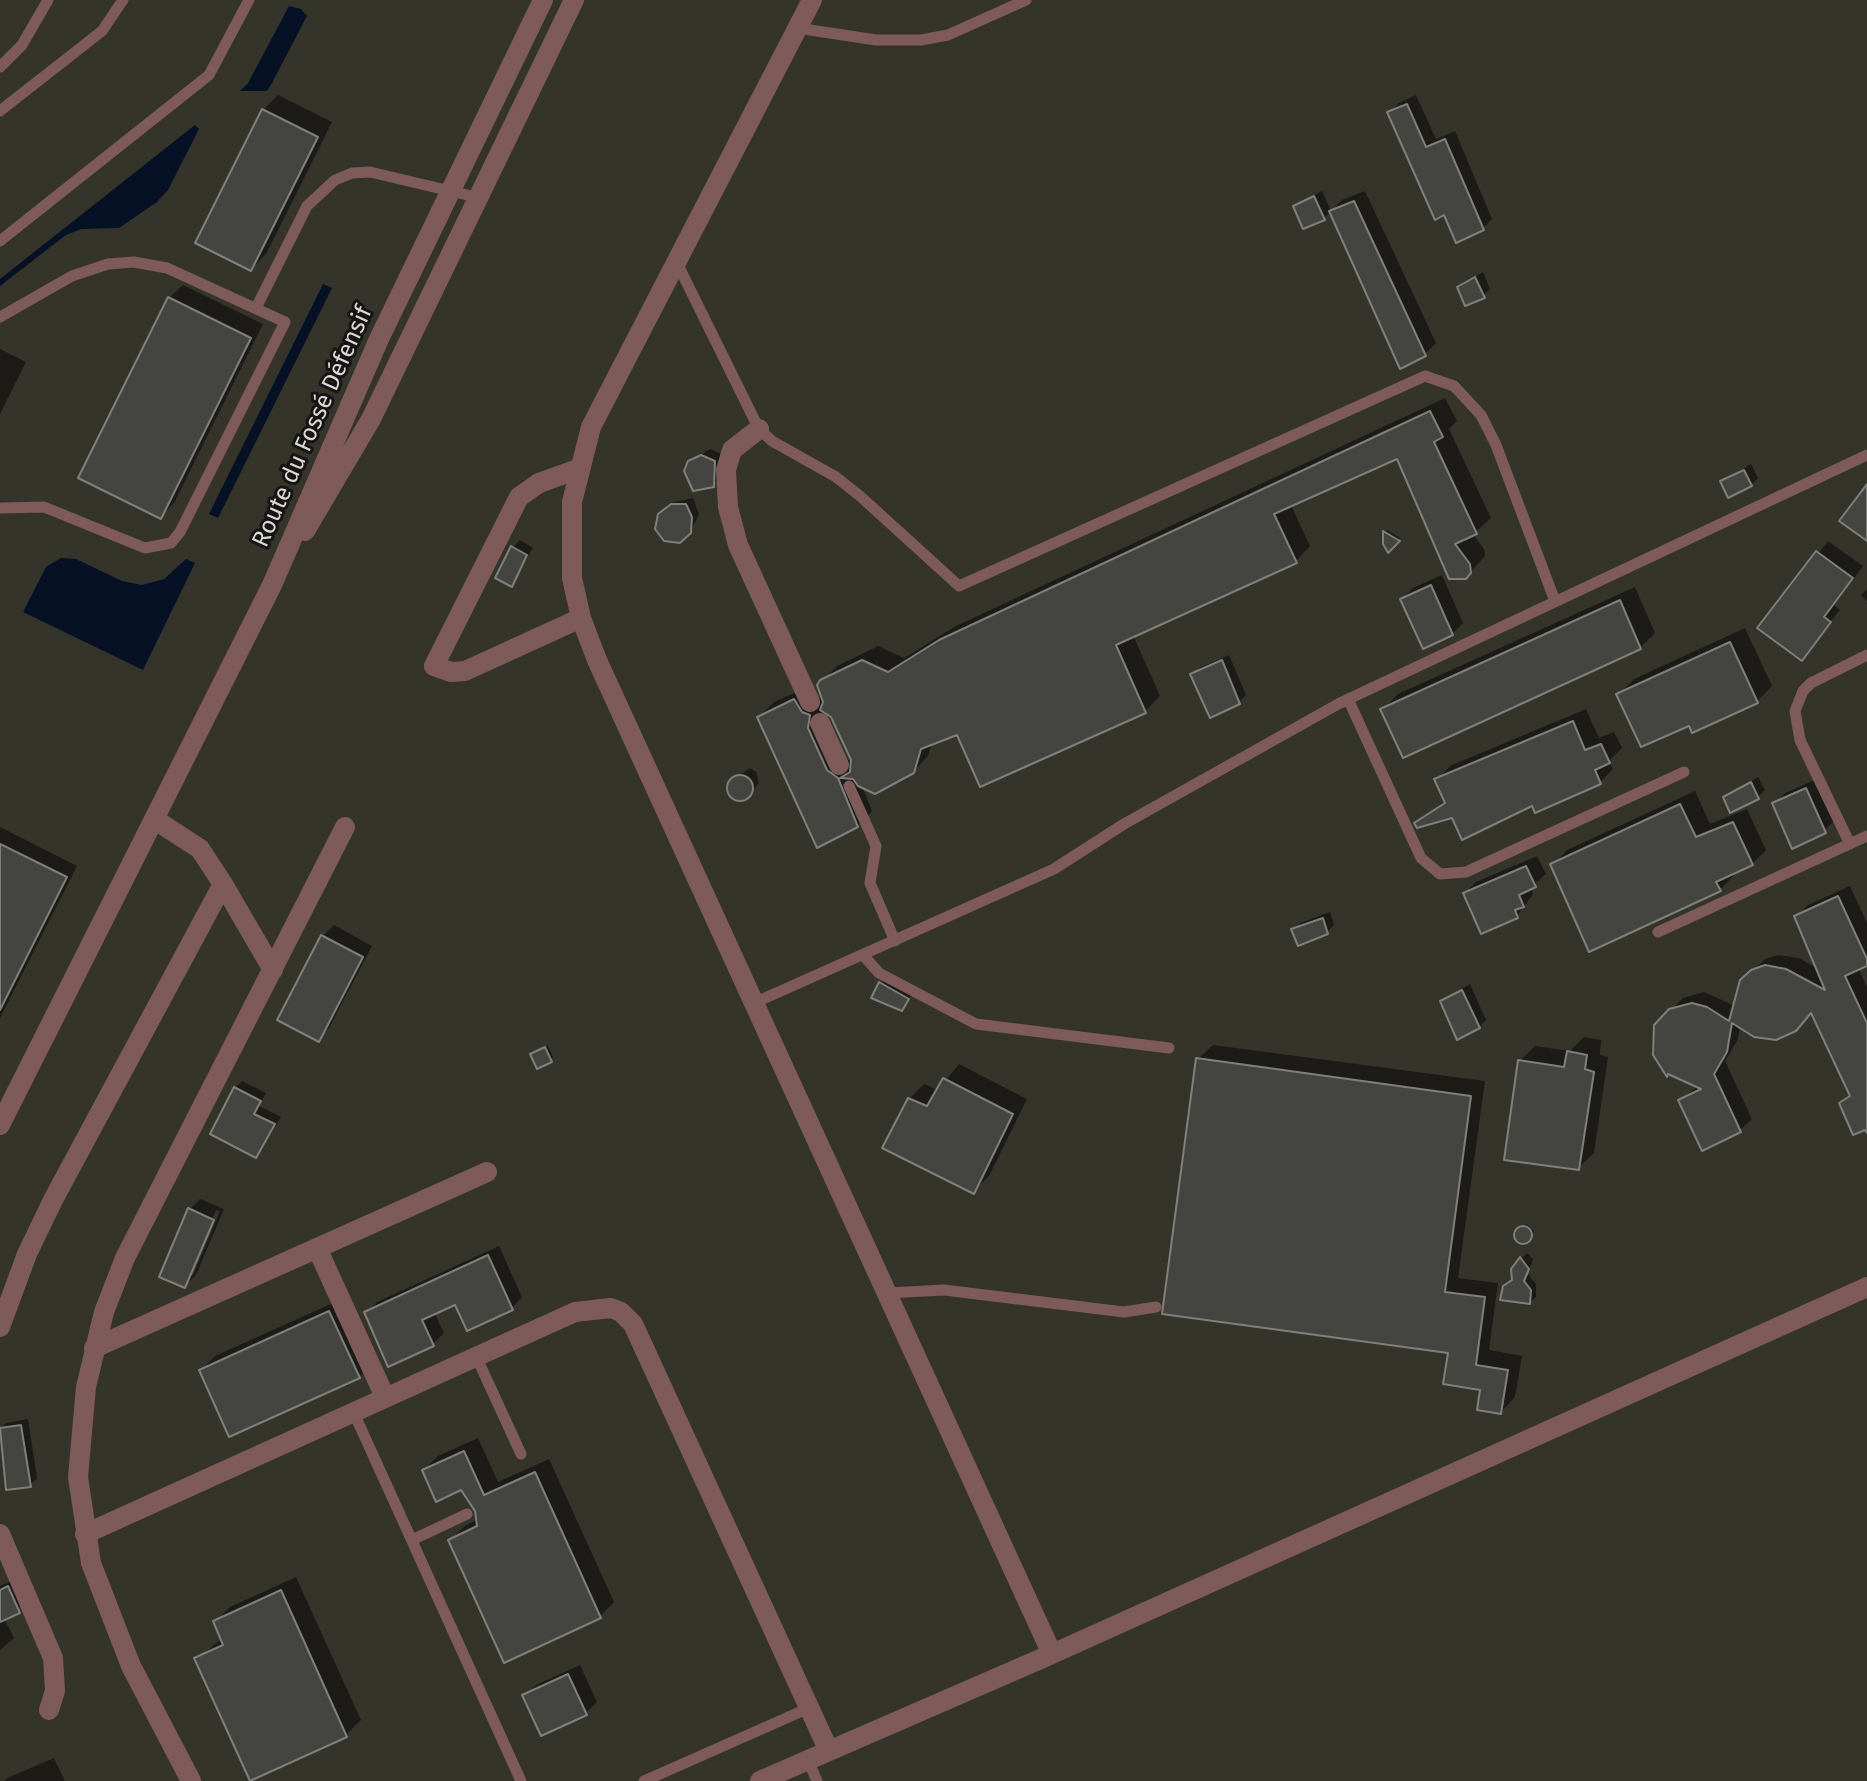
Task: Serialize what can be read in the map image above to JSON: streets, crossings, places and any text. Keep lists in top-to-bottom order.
{
  "streets": {
    "street": ["Route du Fossé Défensif"]
  }
}
